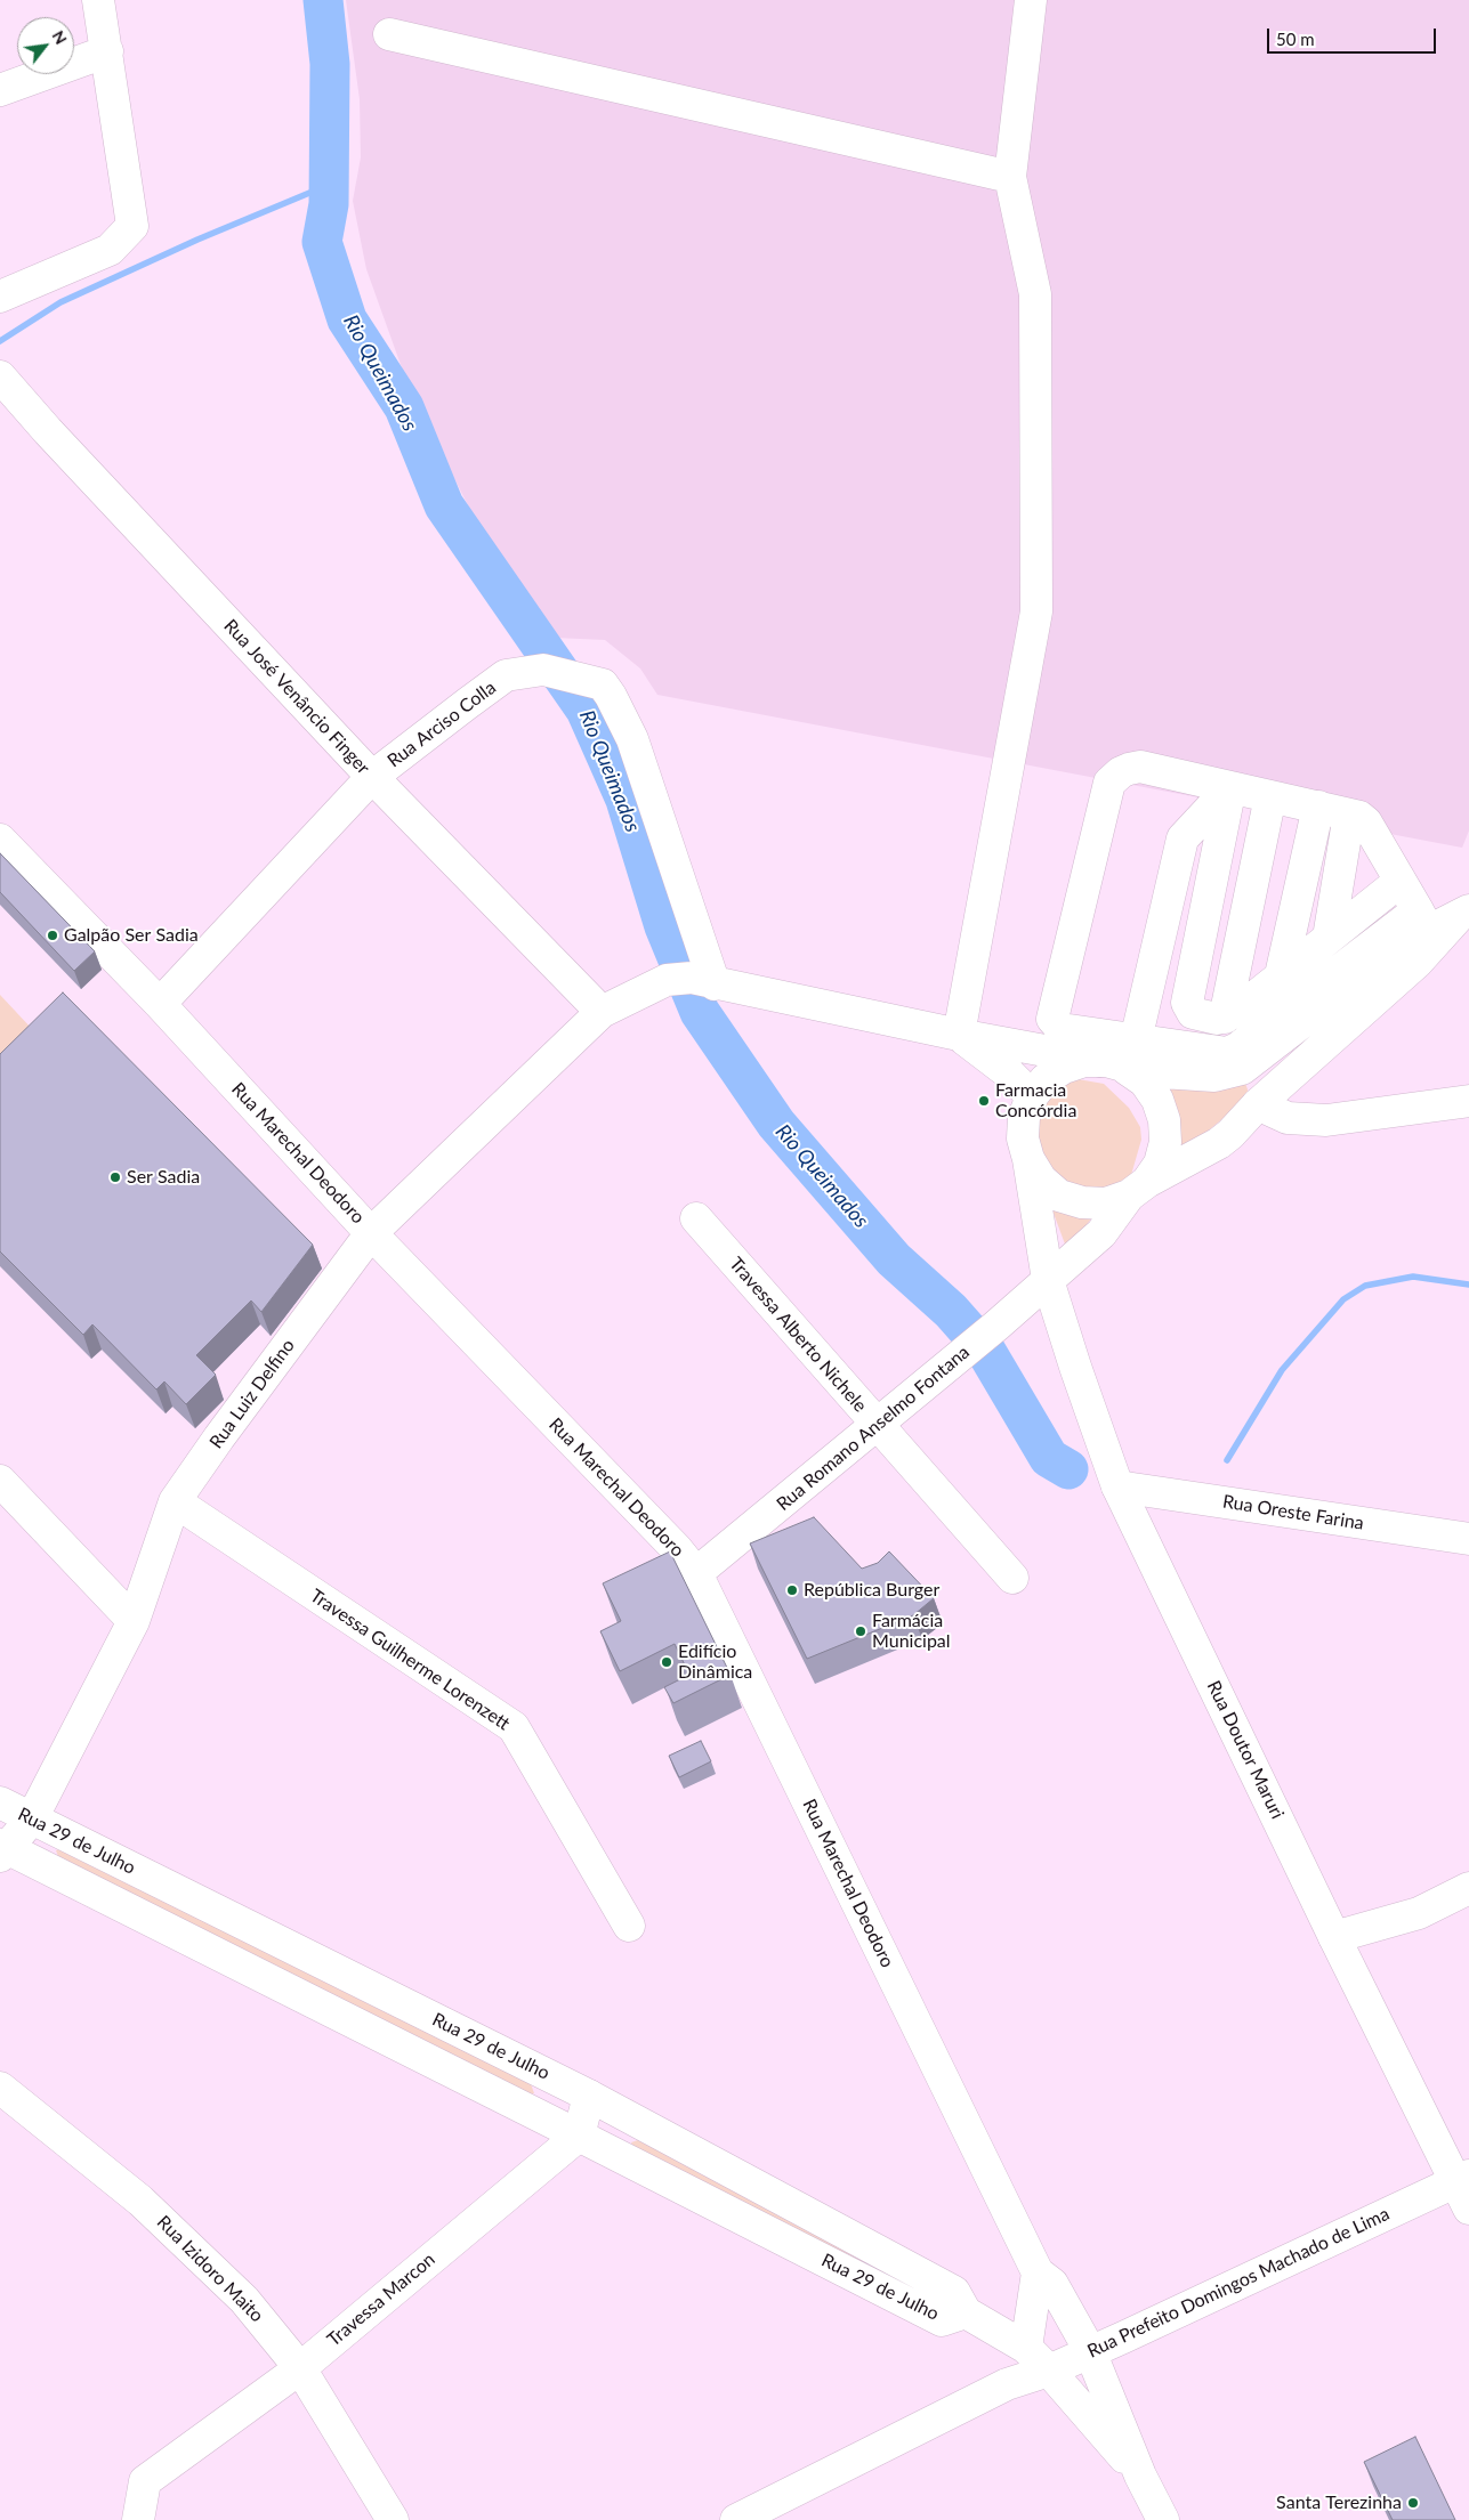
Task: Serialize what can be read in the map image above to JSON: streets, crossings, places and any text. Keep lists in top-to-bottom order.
{
  "streets": {
    "street": [
      "Rua José Venâncio Finger",
      "Rua Arciso Colla",
      "Rua Marechal Deodoro",
      "Travessa Alberto Nichele",
      "Rua Luiz Delfino",
      "Rua Romano Anselmo Fontana",
      "Rua Oreste Farina",
      "Travessa Guilherme Lorenzett",
      "Rua Doutor Maruri",
      "Rua 29 de Julho",
      "Rua Izidoro Maito",
      "Rua Prefeito Domingos Machado de Lima",
      "Travessa Marcon"
    ]
  },
  "crossings": [
    ["Rua José Venâncio Finger", "Rua Arciso Colla"],
    ["Rua José Venâncio Finger", "Rua Luiz Delfino"],
    ["Rua Arciso Colla", "Rua Marechal Deodoro"],
    ["Rua Arciso Colla", "Rua Luiz Delfino"],
    ["Rua Marechal Deodoro", "Rua Luiz Delfino"],
    ["Rua Marechal Deodoro", "Rua Romano Anselmo Fontana"],
    ["Rua Marechal Deodoro", "Rua 29 de Julho"],
    ["Rua Marechal Deodoro", "Rua Prefeito Domingos Machado de Lima"],
    ["Travessa Alberto Nichele", "Rua Romano Anselmo Fontana"],
    ["Rua Luiz Delfino", "Travessa Guilherme Lorenzett"],
    ["Rua Luiz Delfino", "Rua 29 de Julho"],
    ["Rua Romano Anselmo Fontana", "Rua Doutor Maruri"],
    ["Rua Oreste Farina", "Rua Doutor Maruri"],
    ["Rua Doutor Maruri", "Rua Prefeito Domingos Machado de Lima"],
    ["Rua 29 de Julho", "Rua Prefeito Domingos Machado de Lima"],
    ["Rua 29 de Julho", "Travessa Marcon"],
    ["Rua Izidoro Maito", "Travessa Marcon"]
  ],
  "water": ["Rio Queimados"],
  "places": [
    "Galpão Ser Sadia",
    "Farmacia Concórdia",
    "Ser Sadia",
    "República Burger",
    "Farmácia Municipal",
    "Edifício Dinâmica",
    "Santa Terezinha"
  ],
  "scale_bar": "50 m",
  "north": "top right"
}
